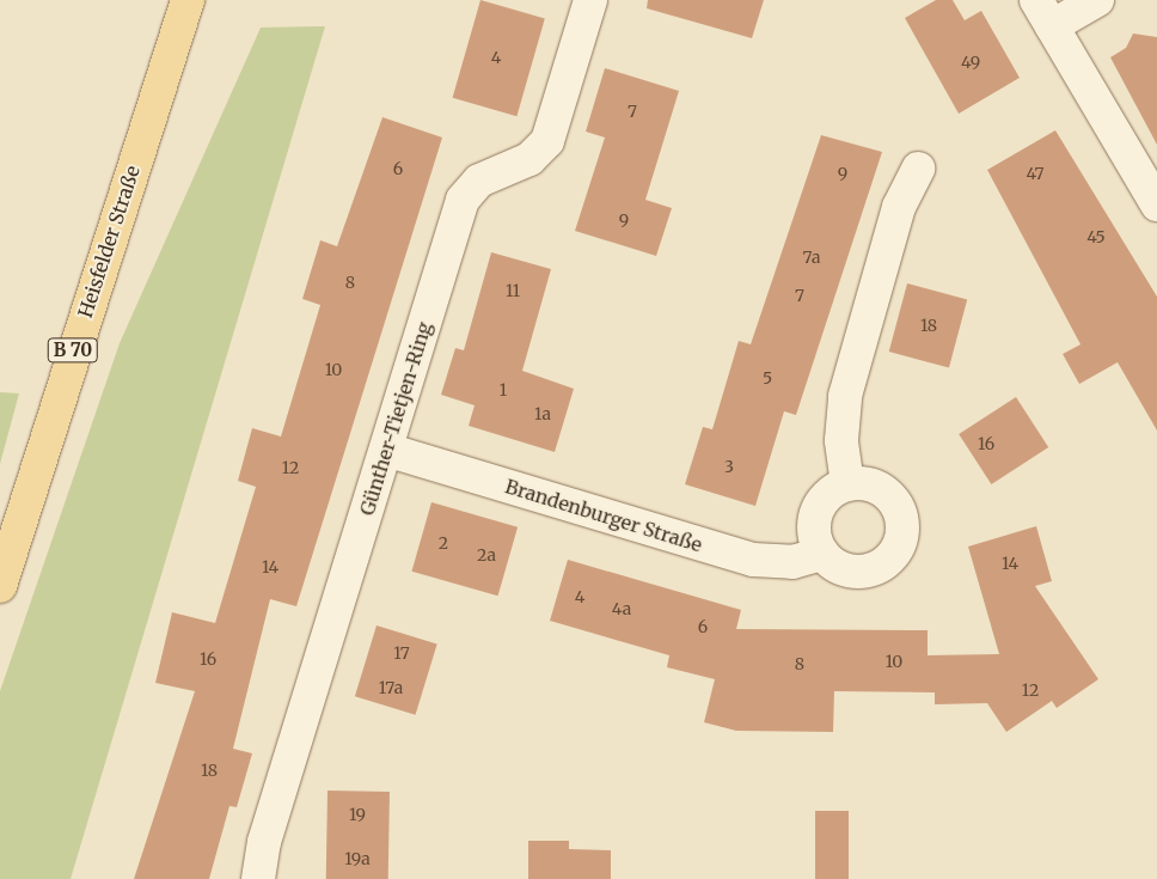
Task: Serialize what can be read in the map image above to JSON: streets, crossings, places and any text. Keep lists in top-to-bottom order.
{
  "streets": {
    "main road": ["Heisfelder Straße", "B 70"],
    "street": ["Günther-Tietjen-Ring", "Brandenburger Straße"]
  },
  "crossings": [
    ["Günther-Tietjen-Ring", "Brandenburger Straße"]
  ],
  "house_numbers": [
    "4",
    "49",
    "7",
    "6",
    "9",
    "47",
    "9",
    "45",
    "7a",
    "8",
    "11",
    "7",
    "18",
    "10",
    "5",
    "1",
    "1a",
    "16",
    "3",
    "12",
    "2",
    "2a",
    "14",
    "14",
    "4",
    "4a",
    "6",
    "17",
    "16",
    "10",
    "8",
    "17a",
    "12",
    "18",
    "19",
    "19a"
  ]
}
